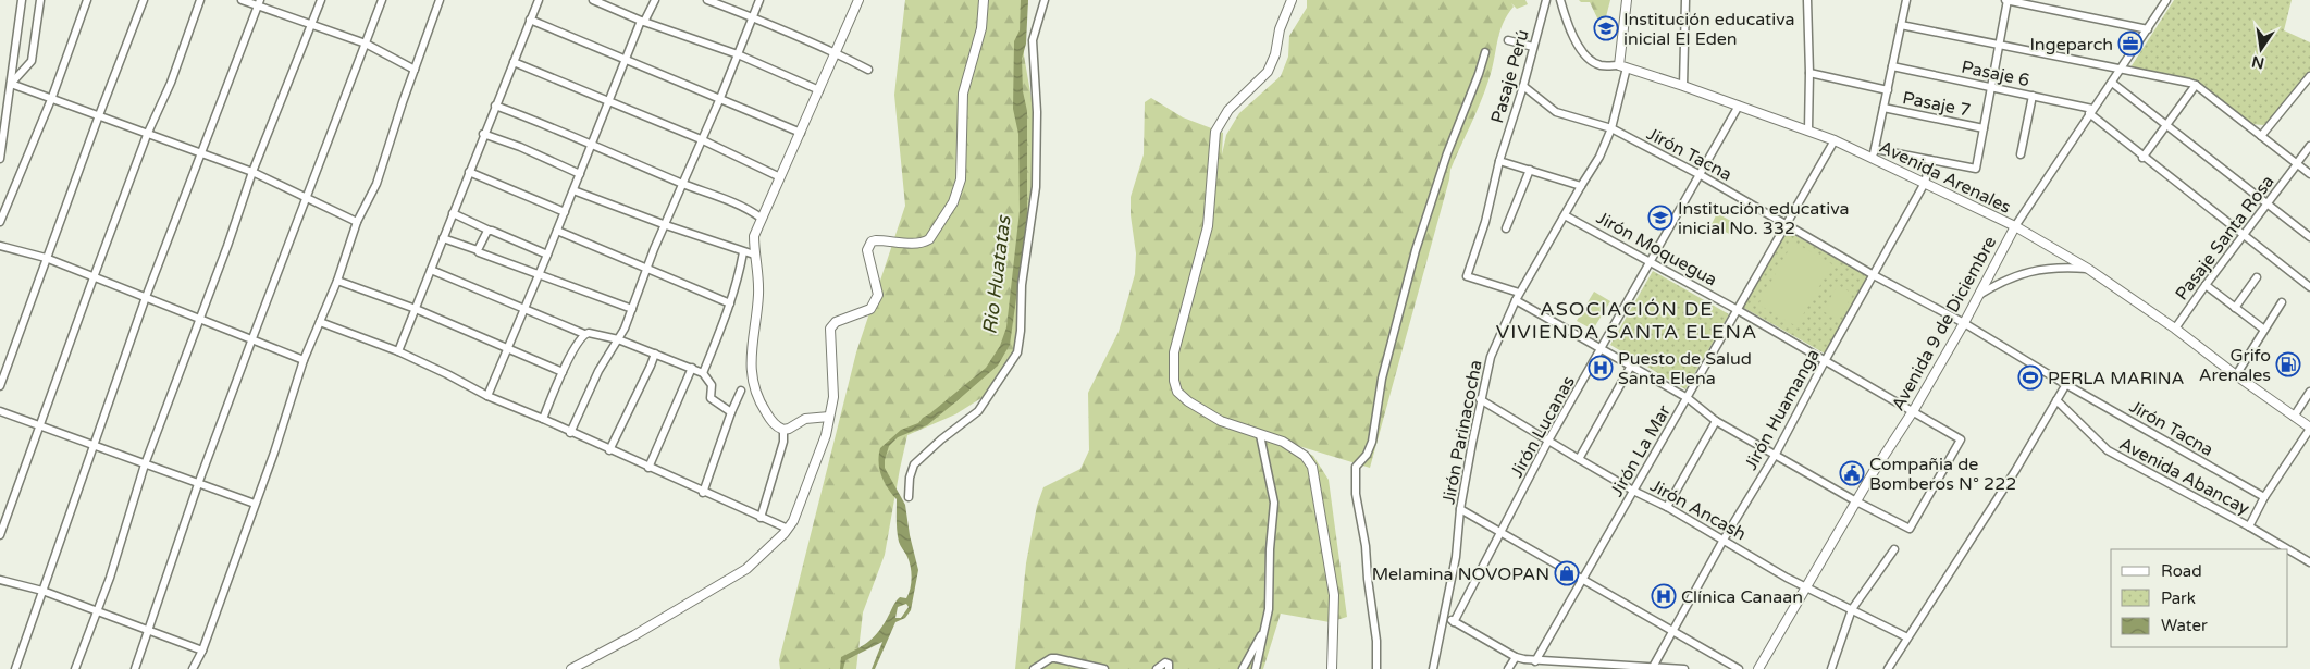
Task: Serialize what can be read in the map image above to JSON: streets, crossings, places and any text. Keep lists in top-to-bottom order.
{
  "streets": {
    "main road": ["Avenida Arenales", "Avenida 9 de Diciembre"],
    "street": [
      "Pasaje 6",
      "Pasaje Perú",
      "Pasaje 7",
      "Jirón Tacna",
      "Pasaje Santa Rosa",
      "Jirón Moquegua",
      "Jirón Huamanga",
      "Jirón Lucanas",
      "Jirón Parinacocha",
      "Jirón La Mar",
      "Avenida Abancay",
      "Jirón Ancash"
    ]
  },
  "crossings": [
    ["Pasaje 6", "Avenida 9 de Diciembre"],
    ["Pasaje Perú", "Jirón Tacna"],
    ["Pasaje Perú", "Jirón Parinacocha"],
    ["Jirón Tacna", "Avenida 9 de Diciembre"],
    ["Jirón Tacna", "Jirón Huamanga"],
    ["Jirón Tacna", "Jirón Lucanas"],
    ["Jirón Tacna", "Jirón Parinacocha"],
    ["Jirón Tacna", "Jirón La Mar"],
    ["Avenida Arenales", "Pasaje Santa Rosa"],
    ["Avenida Arenales", "Avenida 9 de Diciembre"],
    ["Avenida Arenales", "Jirón Huamanga"],
    ["Avenida Arenales", "Jirón Lucanas"],
    ["Avenida Arenales", "Jirón Parinacocha"],
    ["Avenida Arenales", "Jirón La Mar"],
    ["Jirón Moquegua", "Avenida 9 de Diciembre"],
    ["Jirón Moquegua", "Jirón Huamanga"],
    ["Jirón Moquegua", "Jirón Lucanas"],
    ["Jirón Moquegua", "Jirón Parinacocha"],
    ["Jirón Moquegua", "Jirón La Mar"],
    ["Avenida 9 de Diciembre", "Jirón Ancash"],
    ["Jirón Huamanga", "Jirón Ancash"],
    ["Jirón Lucanas", "Jirón Ancash"],
    ["Jirón Parinacocha", "Jirón Ancash"],
    ["Jirón La Mar", "Jirón Ancash"]
  ],
  "districts": ["ASOCIACIÓN DE VIVIENDA SANTA ELENA"],
  "water": ["Rio Huatatas"],
  "places": {
    "school or university": ["Institución educativa inicial El Eden", "Institución educativa inicial No. 332"],
    "office": ["Ingeparch"],
    "fuel station": ["Grifo Arenales"],
    "hospital": ["Puesto de Salud Santa Elena", "Clínica Canaan"],
    "sports": ["PERLA MARINA"],
    "public building": ["Compañia de Bomberos N° 222"],
    "shop": ["Melamina NOVOPAN"]
  },
  "legend": ["Road", "Park", "Water"],
  "north": "bottom"
}
